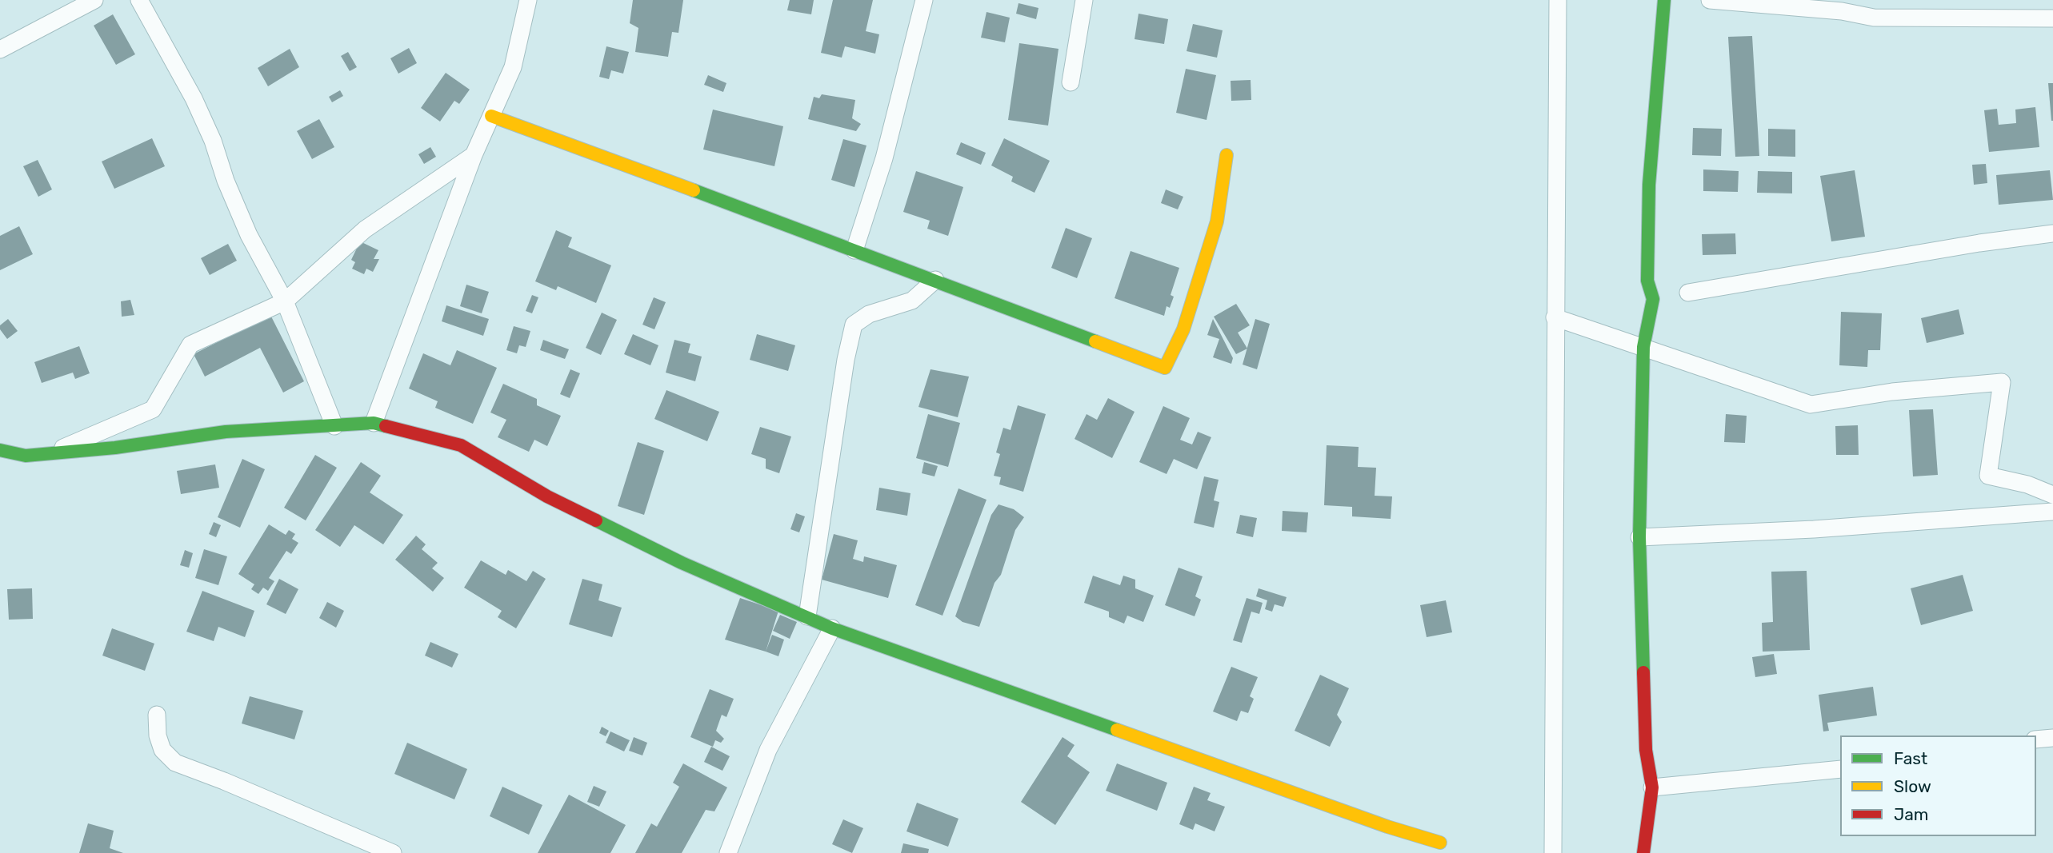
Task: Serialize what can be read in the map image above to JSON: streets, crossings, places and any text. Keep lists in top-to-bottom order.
{
  "legend": ["Fast", "Slow", "Jam"]
}
